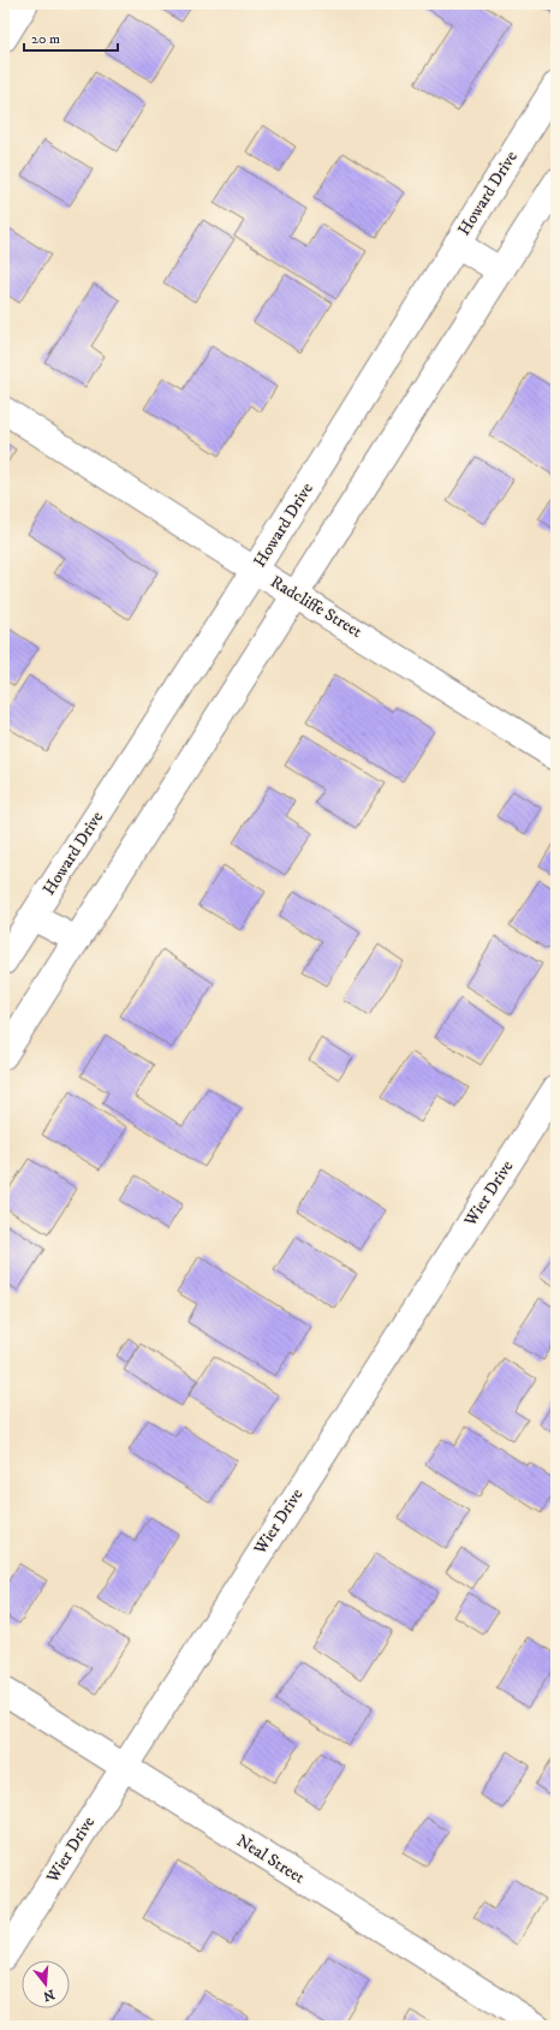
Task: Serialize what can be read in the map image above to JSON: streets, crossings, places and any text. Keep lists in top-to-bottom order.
{
  "streets": {
    "street": [
      "Howard Drive",
      "Radcliffe Street",
      "Wier Drive",
      "Neal Street"
    ]
  },
  "crossings": [
    ["Howard Drive", "Radcliffe Street"],
    ["Wier Drive", "Neal Street"]
  ],
  "scale_bar": "20 m",
  "north": "bottom"
}
